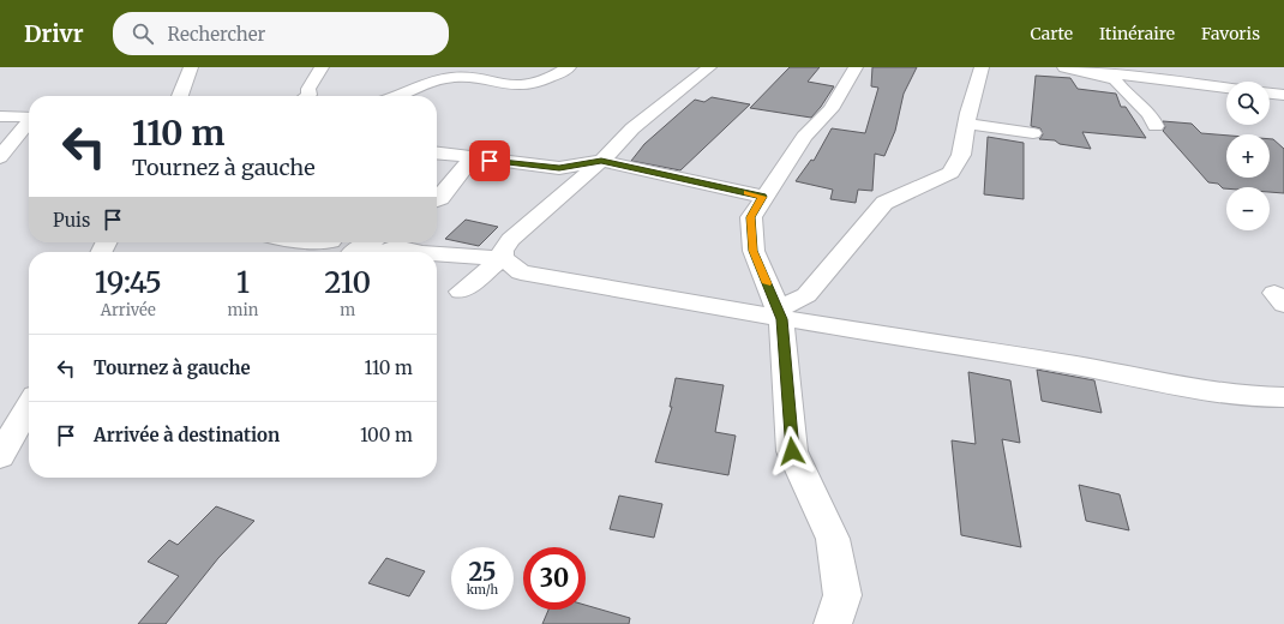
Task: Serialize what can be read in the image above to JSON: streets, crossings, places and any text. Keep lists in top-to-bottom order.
{
  "page": {
    "header": "Drivr",
    "search": "Rechercher",
    "nav": ["Carte", "Itinéraire", "Favoris"],
    "map_buttons": ["+", "−"],
    "turn": ["110 m", "Tournez à gauche"],
    "then": "Puis",
    "eta": [
      "19:45",
      "Arrivée",
      "1",
      "min",
      "210",
      "m"
    ],
    "list": [
      {
        "name": "Tournez à gauche",
        "value": "110 m"
      },
      {
        "name": "Arrivée à destination",
        "value": "100 m"
      }
    ],
    "speed": "25 km/h",
    "limit": "30"
  }
}
